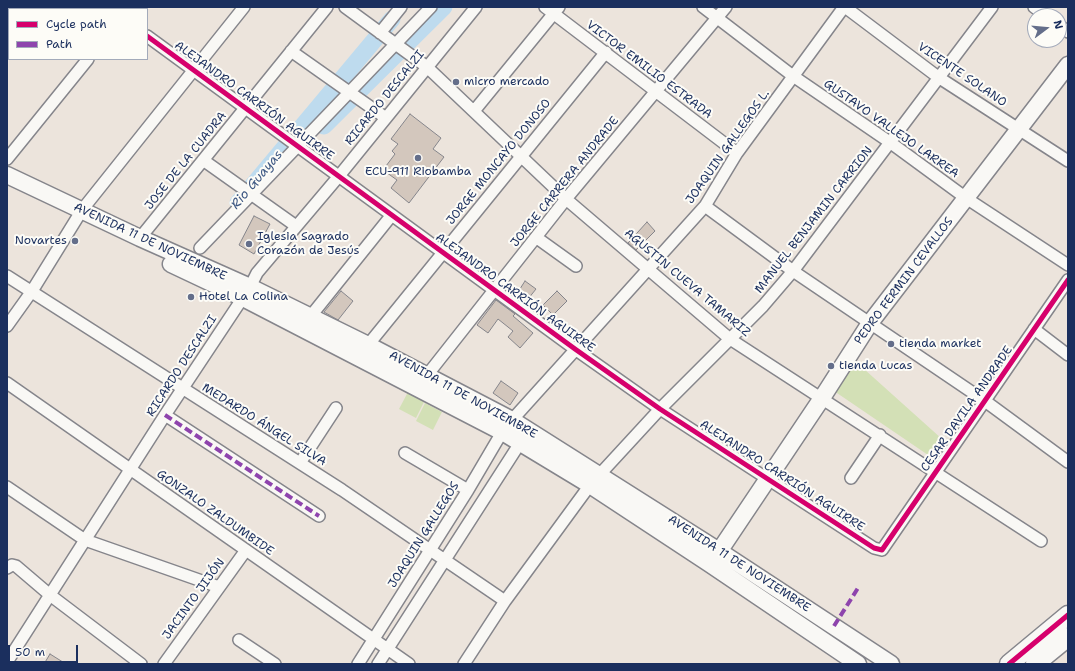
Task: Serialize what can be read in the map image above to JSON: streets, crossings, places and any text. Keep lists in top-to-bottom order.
{
  "streets": {
    "street": [
      "VICTOR EMILIO ESTRADA",
      "VICENTE SOLANO",
      "RICARDO DESCALZI",
      "ALEJANDRO CARRIÓN AGUIRRE",
      "GUSTAVO VALLEJO LARREA",
      "JOAQUIN GALLEGOS L.",
      "JOSE DE LA CUADRA",
      "JORGE MONCAYO DONOSO",
      "JORGE CARRERA ANDRADE",
      "MANUEL BENJAMIN CARRION",
      "AVENIDA 11 DE NOVIEMBRE",
      "PEDRO FERMIN CEVALLOS",
      "AGUSTIN CUEVA TAMARIZ",
      "CESAR DAVILA ANDRADE",
      "MEDARDO ÁNGEL SILVA",
      "GONZALO ZALDUMBIDE",
      "JOAQUIN GALLEGOS",
      "JACINTO JIJÓN"
    ]
  },
  "crossings": [
    ["VICTOR EMILIO ESTRADA", "JOAQUIN GALLEGOS L."],
    ["VICTOR EMILIO ESTRADA", "JORGE MONCAYO DONOSO"],
    ["VICTOR EMILIO ESTRADA", "JORGE CARRERA ANDRADE"],
    ["VICENTE SOLANO", "JOAQUIN GALLEGOS L."],
    ["VICENTE SOLANO", "MANUEL BENJAMIN CARRION"],
    ["VICENTE SOLANO", "PEDRO FERMIN CEVALLOS"],
    ["RICARDO DESCALZI", "ALEJANDRO CARRIÓN AGUIRRE"],
    ["RICARDO DESCALZI", "AVENIDA 11 DE NOVIEMBRE"],
    ["RICARDO DESCALZI", "AGUSTIN CUEVA TAMARIZ"],
    ["RICARDO DESCALZI", "MEDARDO ÁNGEL SILVA"],
    ["RICARDO DESCALZI", "GONZALO ZALDUMBIDE"],
    ["ALEJANDRO CARRIÓN AGUIRRE", "JOAQUIN GALLEGOS L."],
    ["ALEJANDRO CARRIÓN AGUIRRE", "JOSE DE LA CUADRA"],
    ["ALEJANDRO CARRIÓN AGUIRRE", "JORGE MONCAYO DONOSO"],
    ["ALEJANDRO CARRIÓN AGUIRRE", "JORGE CARRERA ANDRADE"],
    ["ALEJANDRO CARRIÓN AGUIRRE", "MANUEL BENJAMIN CARRION"],
    ["ALEJANDRO CARRIÓN AGUIRRE", "PEDRO FERMIN CEVALLOS"],
    ["ALEJANDRO CARRIÓN AGUIRRE", "CESAR DAVILA ANDRADE"],
    ["GUSTAVO VALLEJO LARREA", "JOAQUIN GALLEGOS L."],
    ["GUSTAVO VALLEJO LARREA", "JORGE CARRERA ANDRADE"],
    ["GUSTAVO VALLEJO LARREA", "MANUEL BENJAMIN CARRION"],
    ["GUSTAVO VALLEJO LARREA", "PEDRO FERMIN CEVALLOS"],
    ["JOAQUIN GALLEGOS L.", "AVENIDA 11 DE NOVIEMBRE"],
    ["JOAQUIN GALLEGOS L.", "AGUSTIN CUEVA TAMARIZ"],
    ["JOAQUIN GALLEGOS L.", "JOAQUIN GALLEGOS"],
    ["JOSE DE LA CUADRA", "AVENIDA 11 DE NOVIEMBRE"],
    ["JORGE MONCAYO DONOSO", "AVENIDA 11 DE NOVIEMBRE"],
    ["JORGE MONCAYO DONOSO", "AGUSTIN CUEVA TAMARIZ"],
    ["JORGE CARRERA ANDRADE", "AVENIDA 11 DE NOVIEMBRE"],
    ["JORGE CARRERA ANDRADE", "AGUSTIN CUEVA TAMARIZ"],
    ["MANUEL BENJAMIN CARRION", "AVENIDA 11 DE NOVIEMBRE"],
    ["MANUEL BENJAMIN CARRION", "AGUSTIN CUEVA TAMARIZ"],
    ["MANUEL BENJAMIN CARRION", "MEDARDO ÁNGEL SILVA"],
    ["AVENIDA 11 DE NOVIEMBRE", "PEDRO FERMIN CEVALLOS"],
    ["AVENIDA 11 DE NOVIEMBRE", "JOAQUIN GALLEGOS"],
    ["PEDRO FERMIN CEVALLOS", "AGUSTIN CUEVA TAMARIZ"],
    ["AGUSTIN CUEVA TAMARIZ", "CESAR DAVILA ANDRADE"],
    ["MEDARDO ÁNGEL SILVA", "JOAQUIN GALLEGOS"],
    ["GONZALO ZALDUMBIDE", "JOAQUIN GALLEGOS"],
    ["GONZALO ZALDUMBIDE", "JACINTO JIJÓN"]
  ],
  "water": ["Rio Guayas"],
  "places": [
    "micro mercado",
    "ECU-911 Riobamba",
    "Novartes",
    "Iglesia Sagrado Corazón de Jesús",
    "Hotel La Colina",
    "tienda market",
    "tienda Lucas"
  ],
  "legend": ["Cycle path", "Path"],
  "scale_bar": "50 m",
  "north": "right"
}
